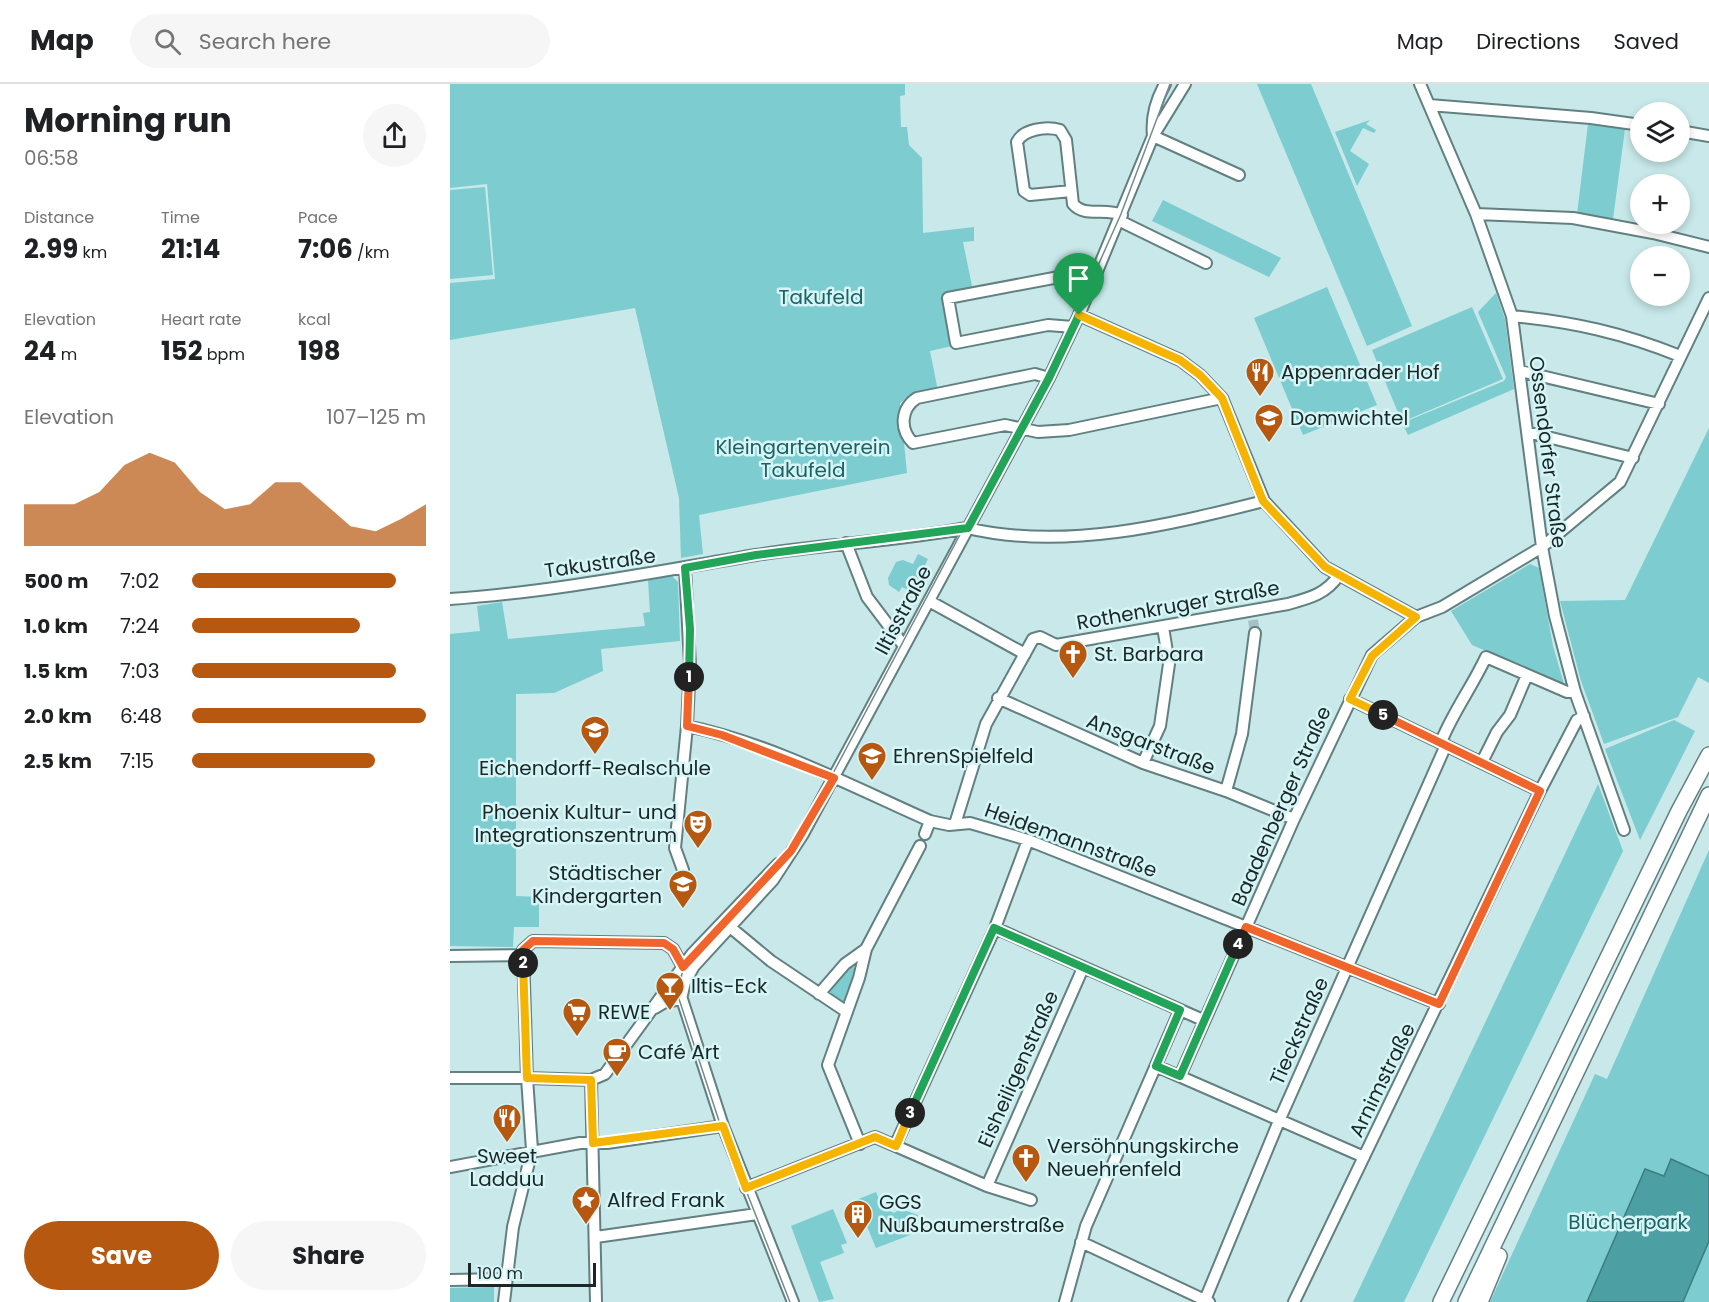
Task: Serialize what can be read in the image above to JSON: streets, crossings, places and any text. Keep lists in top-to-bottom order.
{
  "streets": {
    "street": [
      "Ossendorfer Straße",
      "Takustraße",
      "Rothenkruger Straße",
      "Iltisstraße",
      "Ansgarstraße",
      "Baadenberger Straße",
      "Heidemannstraße",
      "Tieckstraße",
      "Eisheiligenstraße",
      "Arnimstraße"
    ]
  },
  "crossings": [
    ["Ossendorfer Straße", "Baadenberger Straße"],
    ["Ossendorfer Straße", "Arnimstraße"],
    ["Takustraße", "Iltisstraße"],
    ["Iltisstraße", "Heidemannstraße"],
    ["Ansgarstraße", "Baadenberger Straße"],
    ["Baadenberger Straße", "Heidemannstraße"],
    ["Heidemannstraße", "Tieckstraße"],
    ["Heidemannstraße", "Arnimstraße"]
  ],
  "parks": ["Takufeld", "Kleingartenverein Takufeld", "Blücherpark"],
  "places": {
    "restaurant": ["Appenrader Hof", "Sweet Ladduu"],
    "school or university": [
      "Domwichtel",
      "Eichendorff-Realschule",
      "EhrenSpielfeld",
      "Städtischer Kindergarten"
    ],
    "church": ["St. Barbara", "Versöhnungskirche Neuehrenfeld"],
    "theatre": ["Phoenix Kultur- und Integrationszentrum"],
    "bar": ["Iltis-Eck"],
    "supermarket": ["REWE"],
    "cafe": ["Café Art"],
    "place": ["Alfred Frank"],
    "building": ["GGS Nußbaumerstraße"]
  },
  "scale_bar": "100 m",
  "page": {
    "header": "Map",
    "search": "Search here",
    "nav": ["Map", "Directions", "Saved"],
    "heading": ["Morning run", "06:58"],
    "map_buttons": ["+", "−"],
    "stats": [
      ["Distance", "2.99 km"],
      ["Time", "21:14"],
      ["Pace", "7:06 /km"],
      ["Elevation", "24 m"],
      ["Heart rate", "152 bpm"],
      ["kcal", "198"]
    ],
    "chart": ["Elevation", "107–125 m"],
    "list": [
      {
        "name": "500 m",
        "note": "7:02"
      },
      {
        "name": "1.0 km",
        "note": "7:24"
      },
      {
        "name": "1.5 km",
        "note": "7:03"
      },
      {
        "name": "2.0 km",
        "note": "6:48"
      },
      {
        "name": "2.5 km",
        "note": "7:15"
      }
    ],
    "pins": [
      "1",
      "5",
      "4",
      "2",
      "3"
    ],
    "buttons": ["Save", "Share"],
    "scale": "100 m"
  }
}
